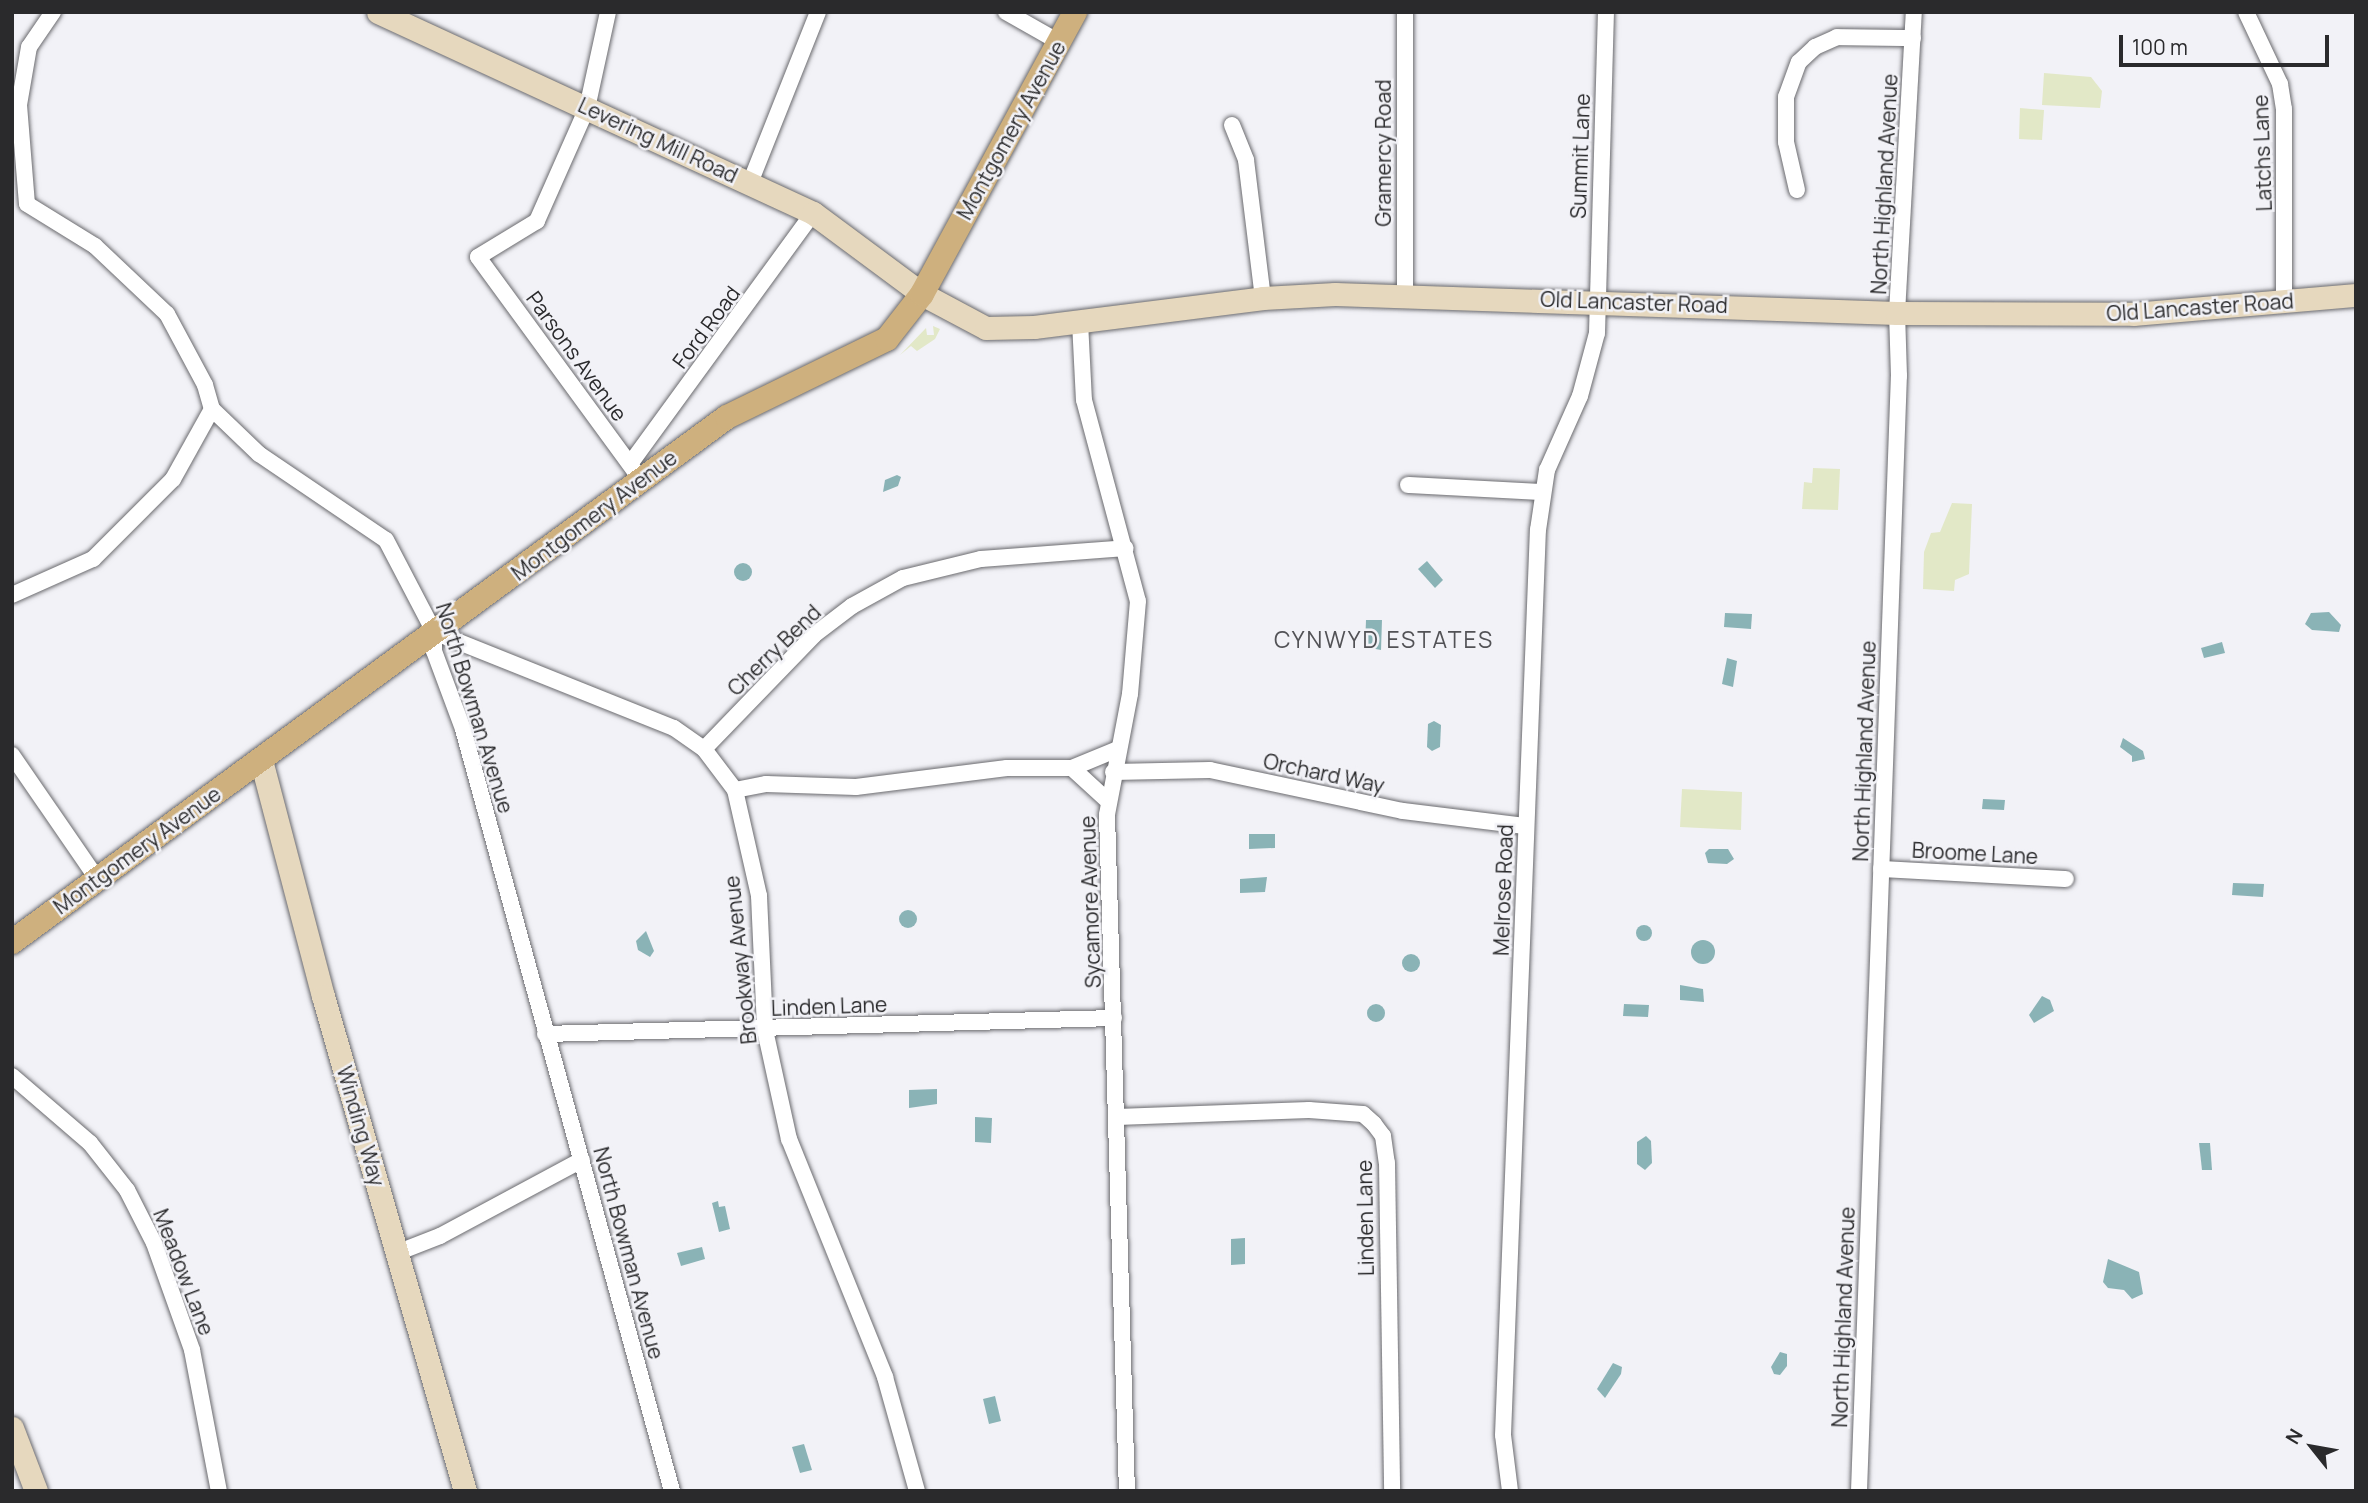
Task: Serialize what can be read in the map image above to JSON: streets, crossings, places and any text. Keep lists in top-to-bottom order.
{
  "streets": {
    "main road": ["Montgomery Avenue"],
    "street": [
      "Levering Mill Road",
      "Gramercy Road",
      "Latchs Lane",
      "Summit Lane",
      "North Highland Avenue",
      "Old Lancaster Road",
      "Ford Road",
      "Parsons Avenue",
      "Cherry Bend",
      "North Bowman Avenue",
      "Orchard Way",
      "Broome Lane",
      "Melrose Road",
      "Sycamore Avenue",
      "Brookway Avenue",
      "Linden Lane",
      "Winding Way",
      "Meadow Lane"
    ]
  },
  "crossings": [
    ["Montgomery Avenue", "Levering Mill Road"],
    ["Montgomery Avenue", "Old Lancaster Road"],
    ["Montgomery Avenue", "Ford Road"],
    ["Montgomery Avenue", "Parsons Avenue"],
    ["Montgomery Avenue", "North Bowman Avenue"],
    ["Montgomery Avenue", "Brookway Avenue"],
    ["Montgomery Avenue", "Winding Way"],
    ["Levering Mill Road", "Old Lancaster Road"],
    ["Levering Mill Road", "Ford Road"],
    ["Levering Mill Road", "Parsons Avenue"],
    ["Gramercy Road", "Old Lancaster Road"],
    ["Latchs Lane", "Old Lancaster Road"],
    ["Summit Lane", "Old Lancaster Road"],
    ["Summit Lane", "Melrose Road"],
    ["North Highland Avenue", "Old Lancaster Road"],
    ["North Highland Avenue", "Broome Lane"],
    ["Old Lancaster Road", "Melrose Road"],
    ["Old Lancaster Road", "Sycamore Avenue"],
    ["Ford Road", "Parsons Avenue"],
    ["Cherry Bend", "Sycamore Avenue"],
    ["Cherry Bend", "Brookway Avenue"],
    ["North Bowman Avenue", "Brookway Avenue"],
    ["North Bowman Avenue", "Linden Lane"],
    ["Orchard Way", "Melrose Road"],
    ["Orchard Way", "Sycamore Avenue"],
    ["Sycamore Avenue", "Linden Lane"],
    ["Brookway Avenue", "Linden Lane"]
  ],
  "districts": ["CYNWYD ESTATES"],
  "scale_bar": "100 m",
  "north": "top left"
}
